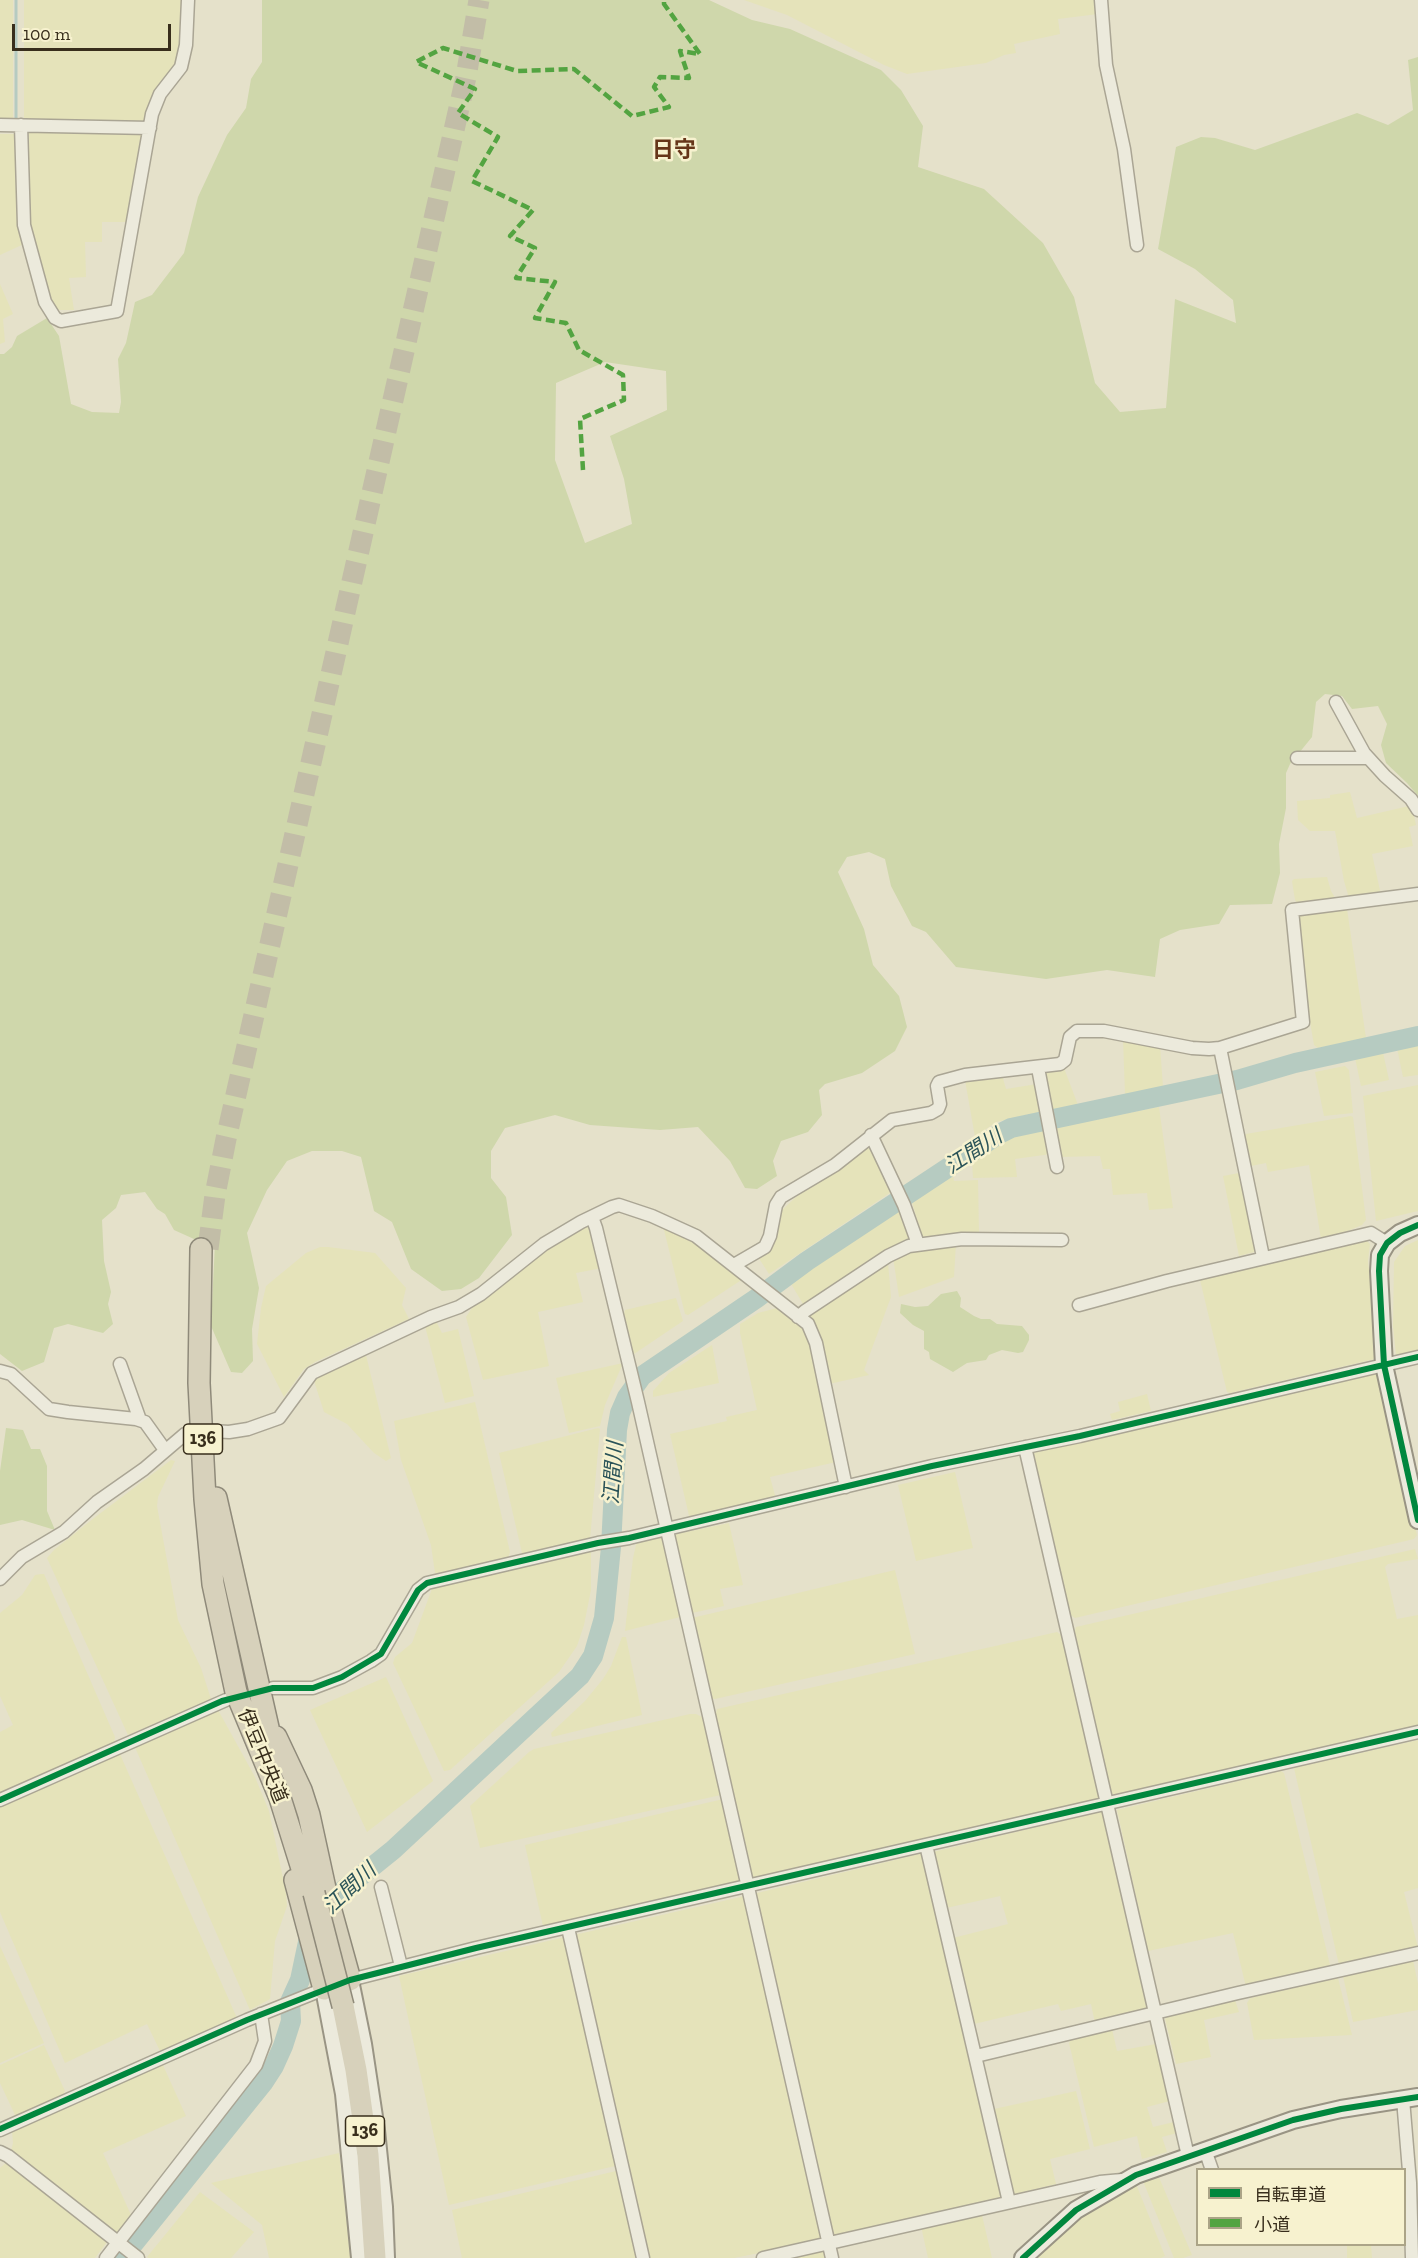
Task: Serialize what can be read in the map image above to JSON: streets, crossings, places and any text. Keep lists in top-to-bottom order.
{
  "streets": {
    "highway": ["136", "伊豆中央道"]
  },
  "crossings": [
    ["136", "伊豆中央道"]
  ],
  "districts": ["日守"],
  "water": ["江間川"],
  "legend": ["自転車道", "小道"],
  "scale_bar": "100 m"
}
